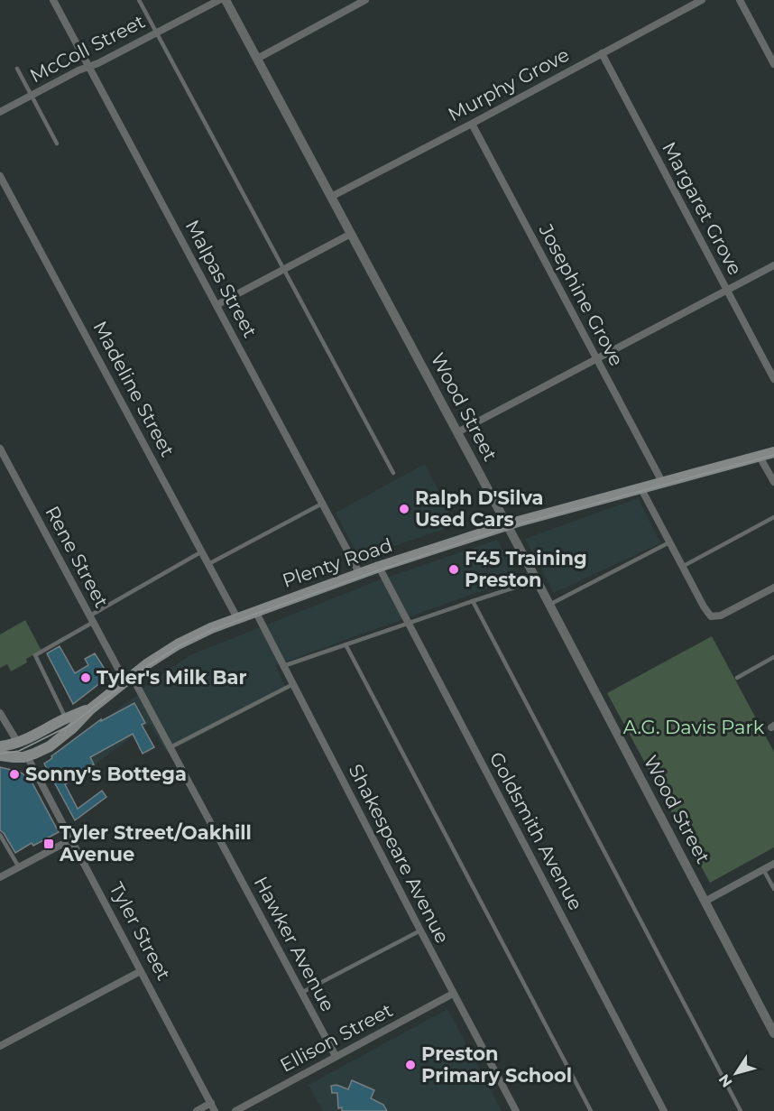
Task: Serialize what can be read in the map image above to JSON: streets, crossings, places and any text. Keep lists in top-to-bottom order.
{
  "streets": {
    "main road": ["Plenty Road", "Tyler Street"],
    "street": [
      "McColl Street",
      "Murphy Grove",
      "Margaret Grove",
      "Malpas Street",
      "Josephine Grove",
      "Madeline Street",
      "Wood Street",
      "Rene Street",
      "Goldsmith Avenue",
      "Shakespeare Avenue",
      "Hawker Avenue",
      "Ellison Street"
    ]
  },
  "crossings": [
    ["McColl Street", "Malpas Street"],
    ["Murphy Grove", "Margaret Grove"],
    ["Murphy Grove", "Josephine Grove"],
    ["Murphy Grove", "Wood Street"],
    ["Malpas Street", "Plenty Road"],
    ["Josephine Grove", "Plenty Road"],
    ["Madeline Street", "Plenty Road"],
    ["Wood Street", "Plenty Road"],
    ["Rene Street", "Plenty Road"],
    ["Rene Street", "Hawker Avenue"],
    ["Plenty Road", "Goldsmith Avenue"],
    ["Plenty Road", "Shakespeare Avenue"],
    ["Plenty Road", "Tyler Street"],
    ["Plenty Road", "Hawker Avenue"],
    ["Shakespeare Avenue", "Ellison Street"],
    ["Hawker Avenue", "Ellison Street"]
  ],
  "parks": ["A.G. Davis Park"],
  "places": {
    "other": [
      "Ralph D'Silva Used Cars",
      "F45 Training Preston",
      "Tyler's Milk Bar",
      "Sonny's Bottega",
      "Preston Primary School"
    ],
    "transit": ["Tyler Street/Oakhill Avenue"]
  },
  "north": "bottom left"
}
